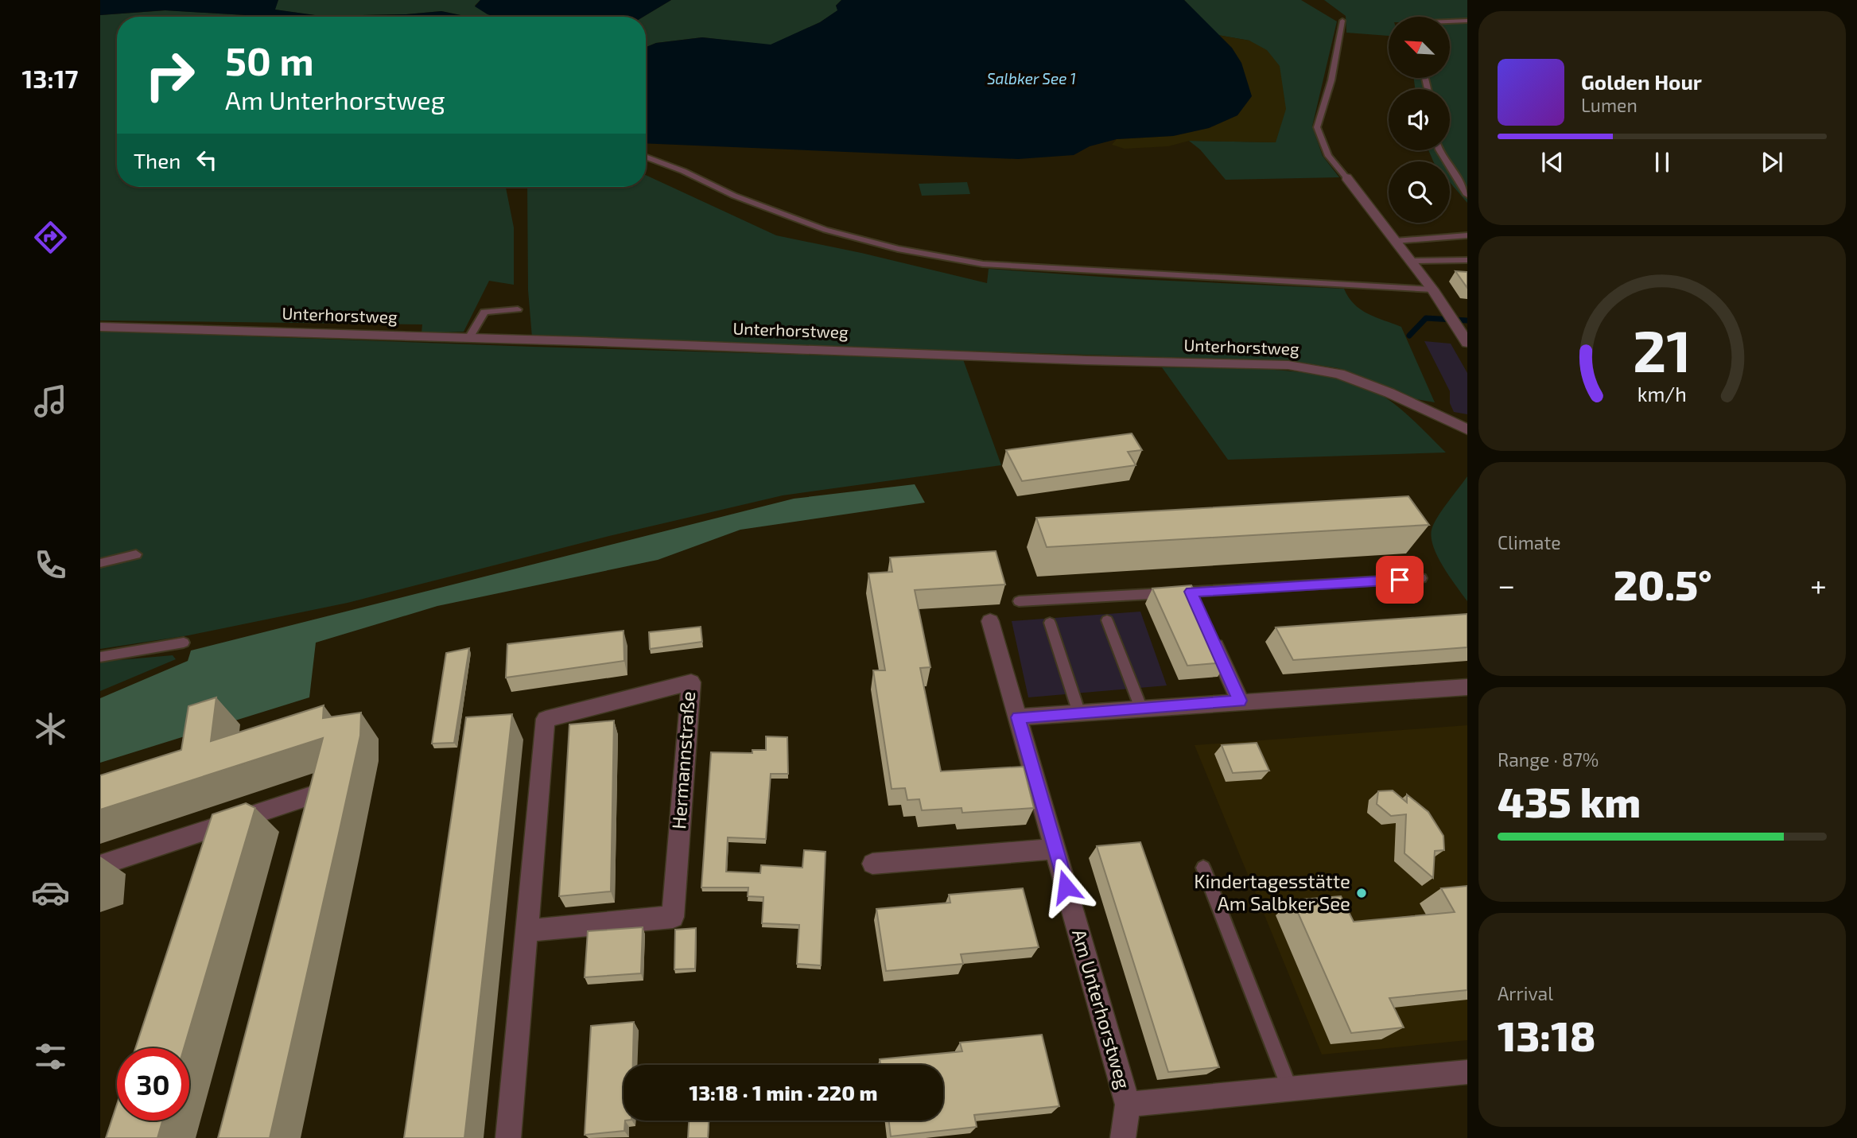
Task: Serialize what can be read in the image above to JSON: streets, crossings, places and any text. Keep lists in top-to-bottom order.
{
  "streets": {
    "street": ["Unterhorstweg", "Hermannstraße", "Am Unterhorstweg"]
  },
  "water": ["Salbker See 1"],
  "places": ["Kindertagesstätte Am Salbker See"],
  "north": "top left",
  "page": {
    "tabs": "13:17",
    "turn": ["50 m", "Am Unterhorstweg"],
    "song": ["Golden Hour", "Lumen"],
    "then": "Then",
    "tile": [
      "Climate",
      ["Range · 87%", "435 km"],
      ["Arrival", "13:18"]
    ],
    "heat": ["−", "20.5°", "+"],
    "limit": "30",
    "trip": "13:18 · 1 min · 220 m",
    "gauge": ["21", "km/h"]
  }
}
